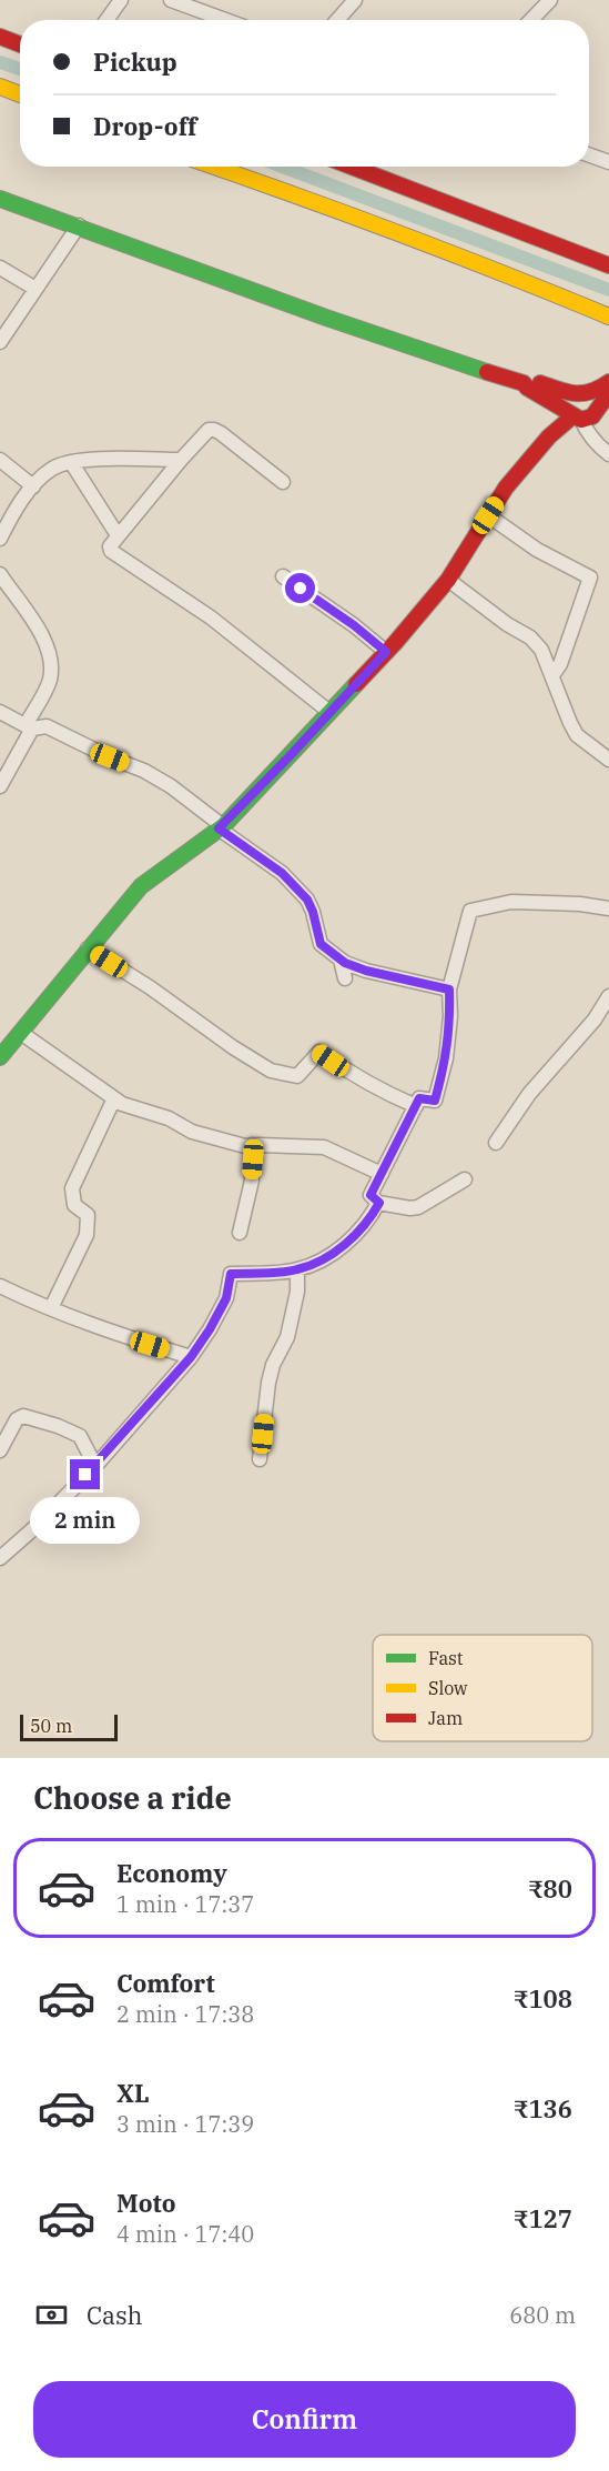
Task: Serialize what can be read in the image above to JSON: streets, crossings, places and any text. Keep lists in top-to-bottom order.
{
  "legend": ["Fast", "Slow", "Jam"],
  "scale_bar": "50 m",
  "page": {
    "banner": ["Pickup", "Drop-off"],
    "bubble": "2 min",
    "scale": "50 m",
    "heading": "Choose a ride",
    "list": [
      {
        "name": "Economy",
        "note": "1 min · 17:37",
        "value": "₹80"
      },
      {
        "name": "Comfort",
        "note": "2 min · 17:38",
        "value": "₹108"
      },
      {
        "name": "XL",
        "note": "3 min · 17:39",
        "value": "₹136"
      },
      {
        "name": "Moto",
        "note": "4 min · 17:40",
        "value": "₹127"
      }
    ],
    "pay": ["Cash", "680 m"],
    "buttons": "Confirm"
  }
}
